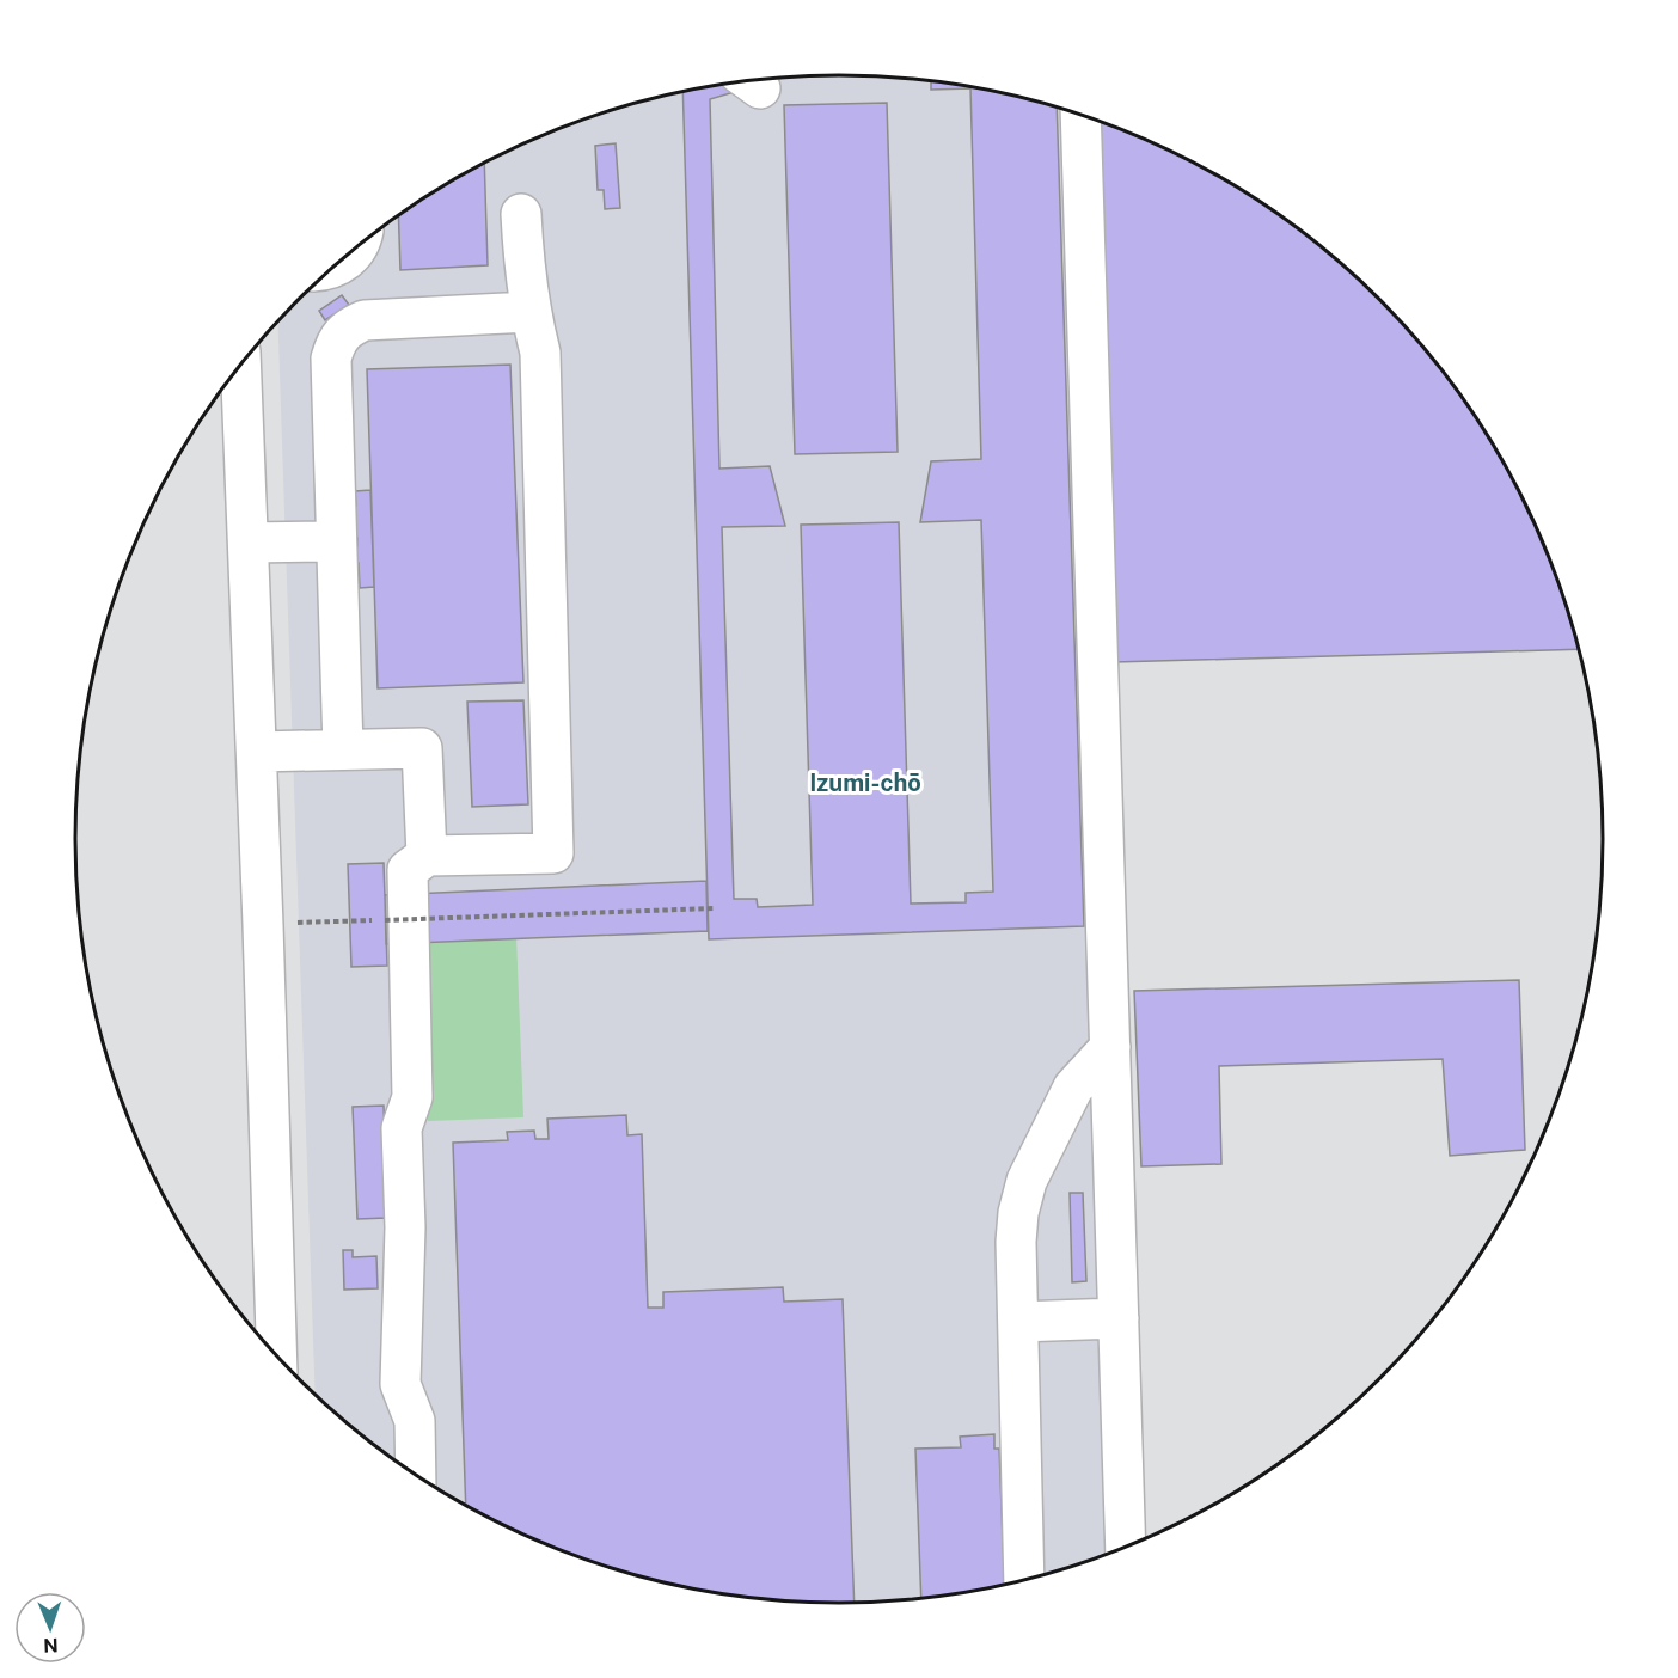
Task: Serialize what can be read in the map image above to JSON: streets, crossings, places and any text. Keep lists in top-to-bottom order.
{
  "districts": ["Izumi-chō"],
  "north": "bottom"
}
